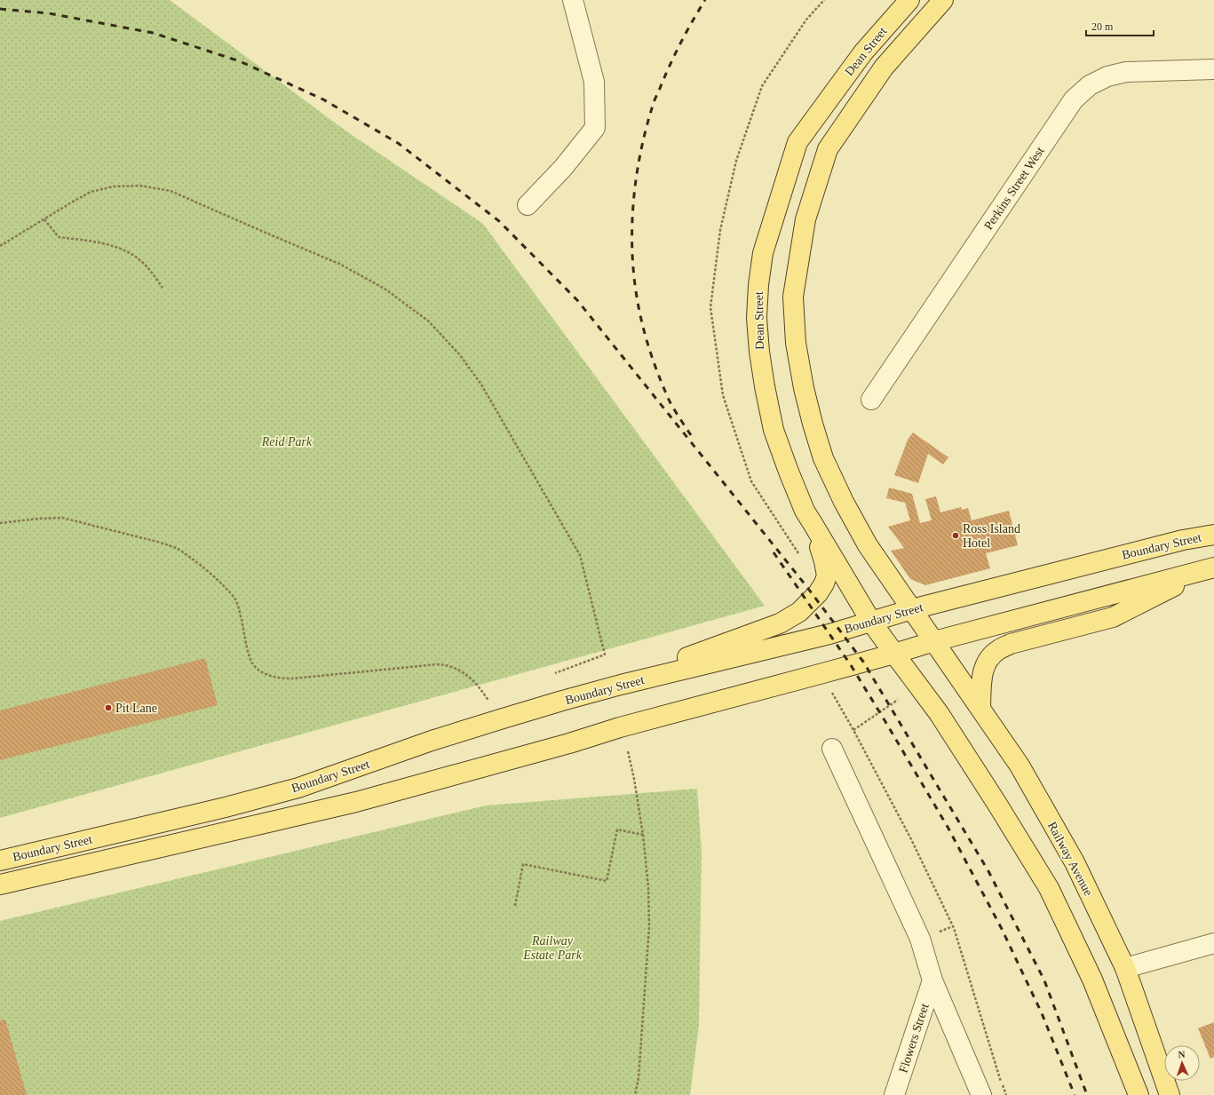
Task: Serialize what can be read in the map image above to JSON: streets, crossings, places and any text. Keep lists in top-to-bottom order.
{
  "streets": {
    "main road": ["Dean Street", "Boundary Street", "Railway Avenue"],
    "street": ["Perkins Street West", "Flowers Street"]
  },
  "crossings": [
    ["Dean Street", "Boundary Street"],
    ["Dean Street", "Railway Avenue"],
    ["Boundary Street", "Railway Avenue"]
  ],
  "parks": ["Reid Park", "Railway Estate Park"],
  "places": ["Ross Island Hotel", "Pit Lane"],
  "scale_bar": "20 m",
  "north": "top"
}
